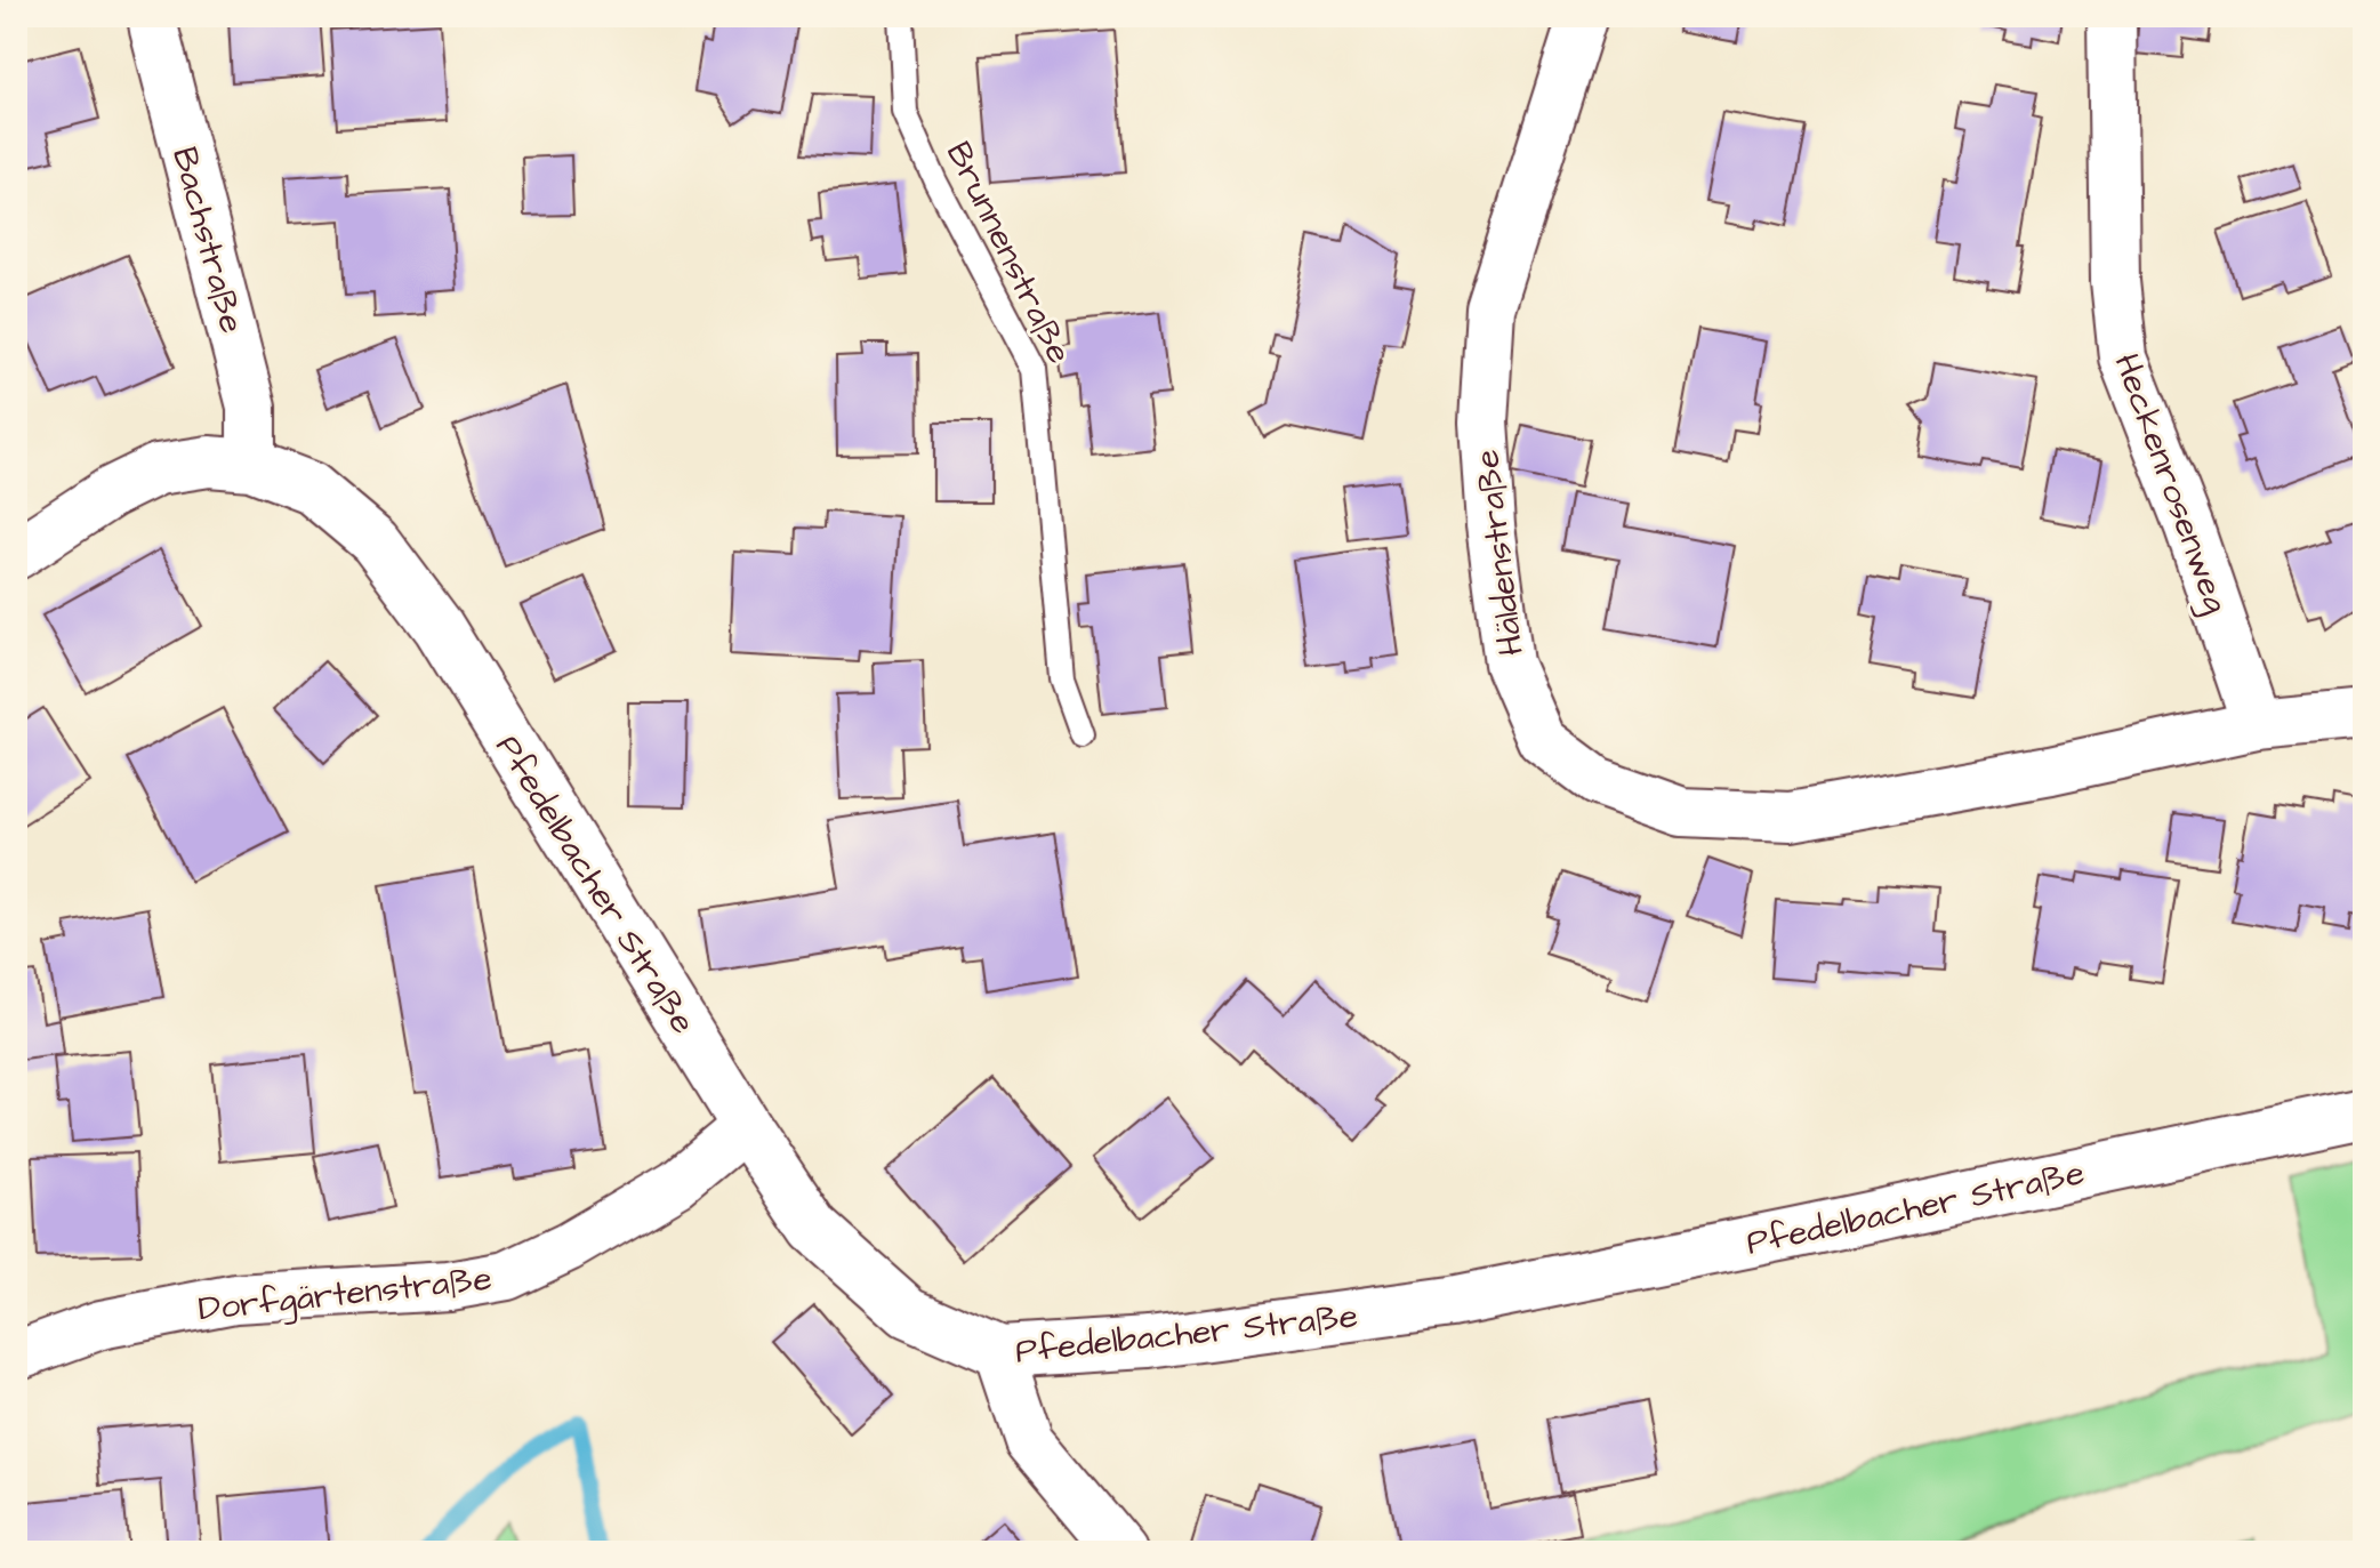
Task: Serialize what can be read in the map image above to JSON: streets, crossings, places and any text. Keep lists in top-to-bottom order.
{
  "streets": {
    "street": [
      "Bachstraße",
      "Heckenrosenweg",
      "Häldenstraße",
      "Pfedelbacher Straße",
      "Dorfgärtenstraße"
    ],
    "lane": ["Brunnenstraße"]
  },
  "crossings": [
    ["Bachstraße", "Pfedelbacher Straße"],
    ["Heckenrosenweg", "Häldenstraße"],
    ["Pfedelbacher Straße", "Dorfgärtenstraße"]
  ]
}
